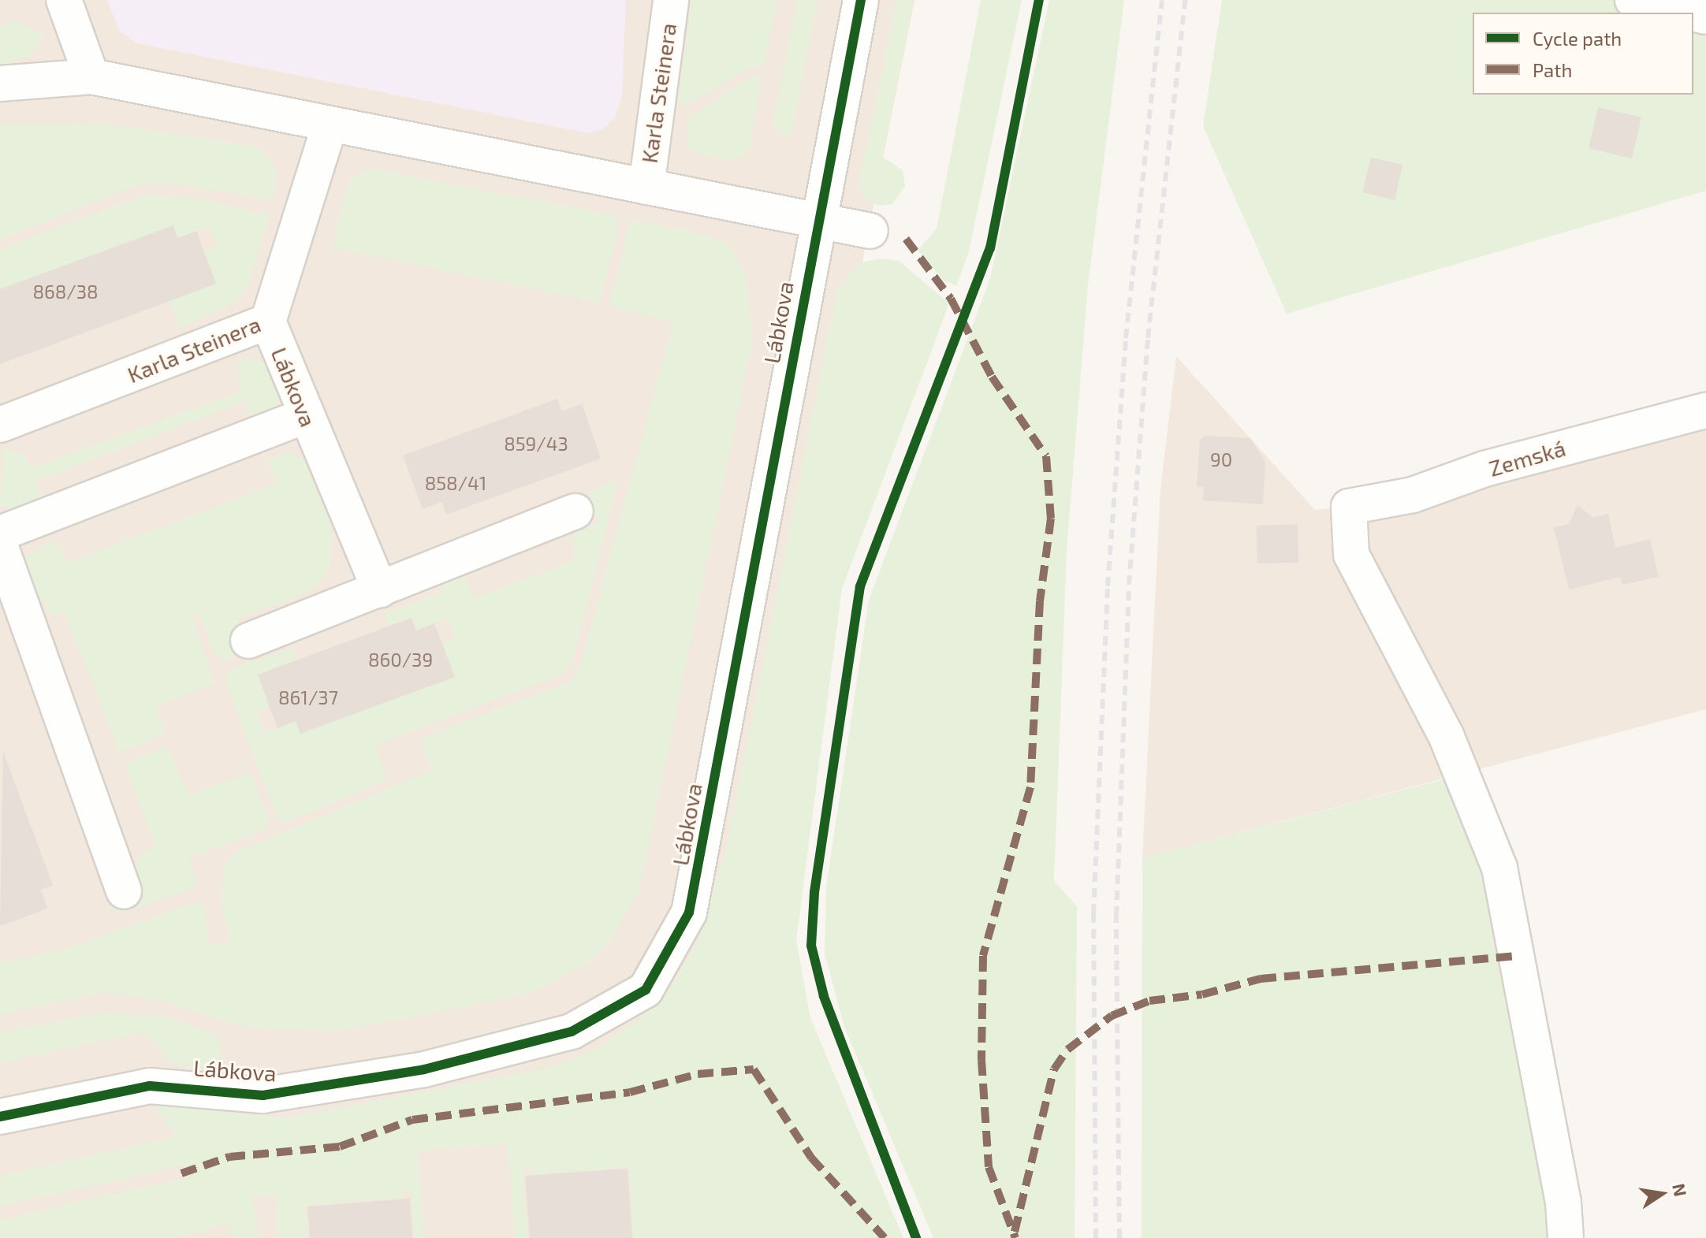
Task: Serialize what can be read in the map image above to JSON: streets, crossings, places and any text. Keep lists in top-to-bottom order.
{
  "streets": {
    "street": ["Karla Steinera", "Lábkova", "Zemská"]
  },
  "crossings": [
    ["Karla Steinera", "Lábkova"]
  ],
  "house_numbers": [
    "868/38",
    "859/43",
    "90",
    "858/41",
    "860/39",
    "861/37"
  ],
  "legend": ["Cycle path", "Path"],
  "north": "right"
}
